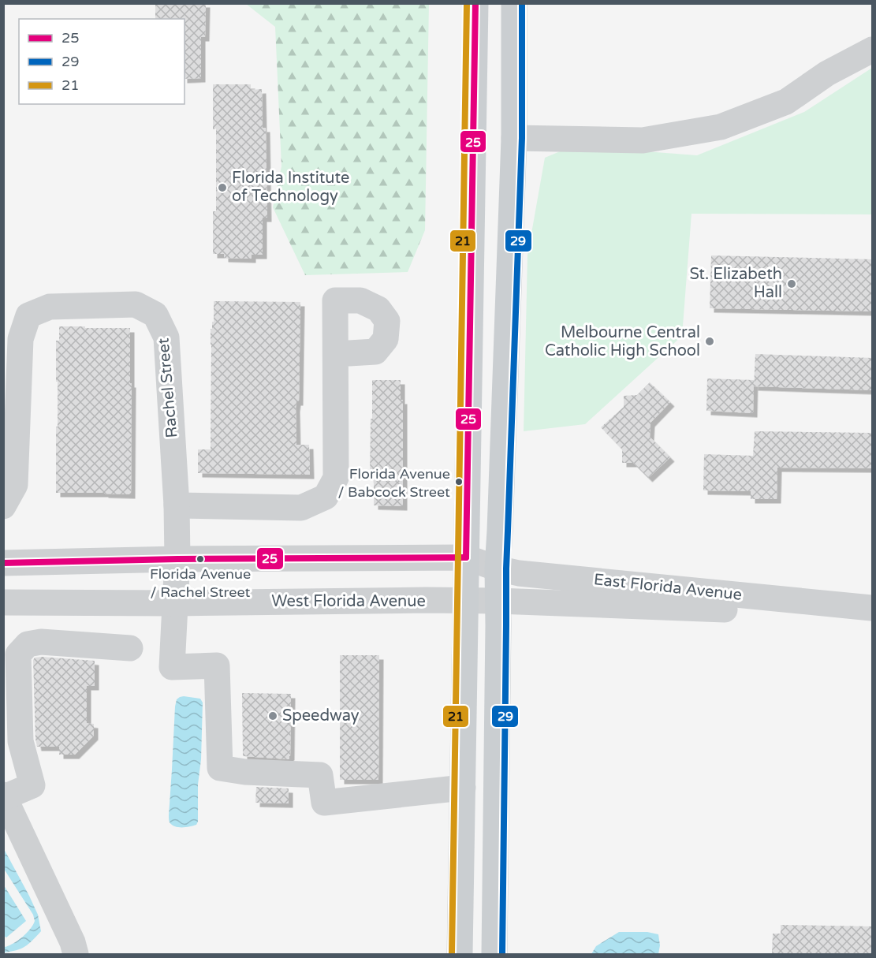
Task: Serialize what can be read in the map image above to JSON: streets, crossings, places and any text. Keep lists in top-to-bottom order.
{
  "streets": {
    "street": ["Rachel Street", "East Florida Avenue", "West Florida Avenue"]
  },
  "crossings": [
    ["Rachel Street", "West Florida Avenue"],
    ["East Florida Avenue", "West Florida Avenue"]
  ],
  "places": [
    "Florida Institute of Technology",
    "St. Elizabeth Hall",
    "Melbourne Central Catholic High School",
    "Florida Avenue / Babcock Street",
    "Florida Avenue / Rachel Street",
    "Speedway"
  ],
  "lines": ["transit line 25", "transit line 29", "transit line 21"],
  "legend": ["25", "29", "21"]
}
